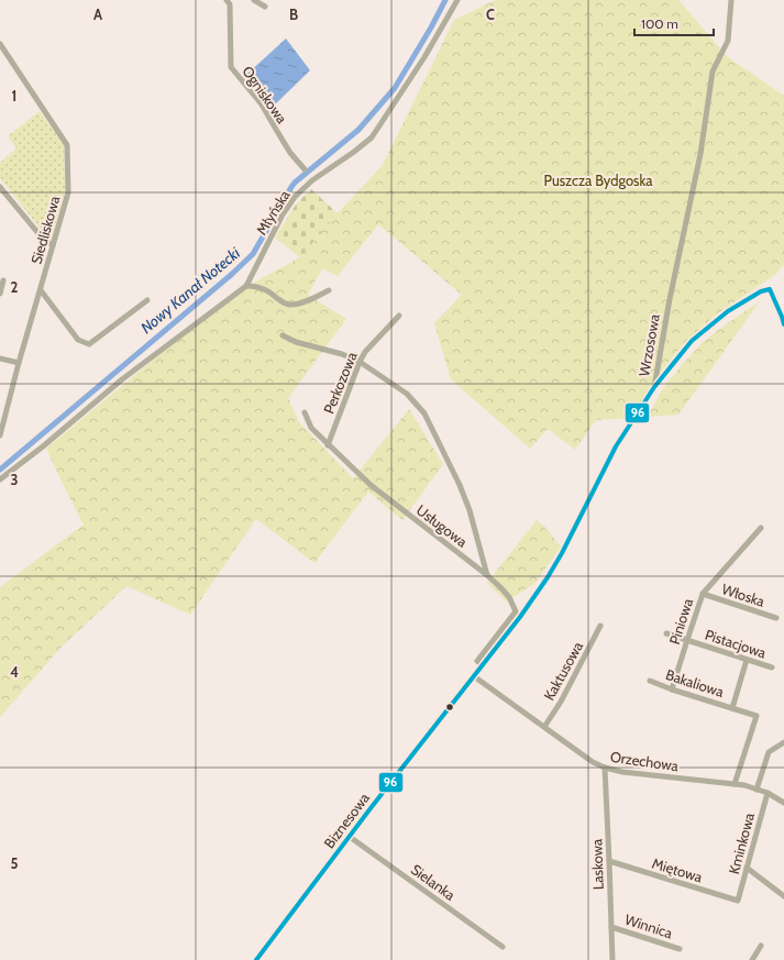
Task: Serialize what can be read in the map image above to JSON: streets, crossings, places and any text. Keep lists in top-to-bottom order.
{
  "streets": {
    "street": [
      "Ogniskowa",
      "Młyńska",
      "Siedliskowa",
      "Wrzosowa",
      "Perkozowa",
      "Usługowa",
      "Włoska",
      "Piniowa",
      "Pistacjowa",
      "Kaktusowa",
      "Bakaliowa",
      "Orzechowa",
      "Biznesowa",
      "Kminkowa",
      "Laskowa",
      "Miętowa",
      "Sielanka",
      "Winnica"
    ]
  },
  "crossings": [
    ["Wrzosowa", "Usługowa"],
    ["Wrzosowa", "Orzechowa"],
    ["Wrzosowa", "Biznesowa"],
    ["Perkozowa", "Usługowa"],
    ["Włoska", "Piniowa"],
    ["Piniowa", "Pistacjowa"],
    ["Piniowa", "Bakaliowa"],
    ["Pistacjowa", "Bakaliowa"],
    ["Kaktusowa", "Orzechowa"],
    ["Bakaliowa", "Orzechowa"],
    ["Orzechowa", "Biznesowa"],
    ["Orzechowa", "Kminkowa"],
    ["Orzechowa", "Laskowa"],
    ["Biznesowa", "Sielanka"],
    ["Kminkowa", "Miętowa"],
    ["Laskowa", "Miętowa"],
    ["Laskowa", "Winnica"]
  ],
  "water": ["Nowy Kanał Notecki"],
  "parks": ["Puszcza Bydgoska"],
  "lines": ["transit line 96"],
  "scale_bar": "100 m",
  "grid": {
    "columns": ["A", "B", "C"],
    "rows": [
      "1",
      "2",
      "3",
      "4",
      "5"
    ]
  }
}
